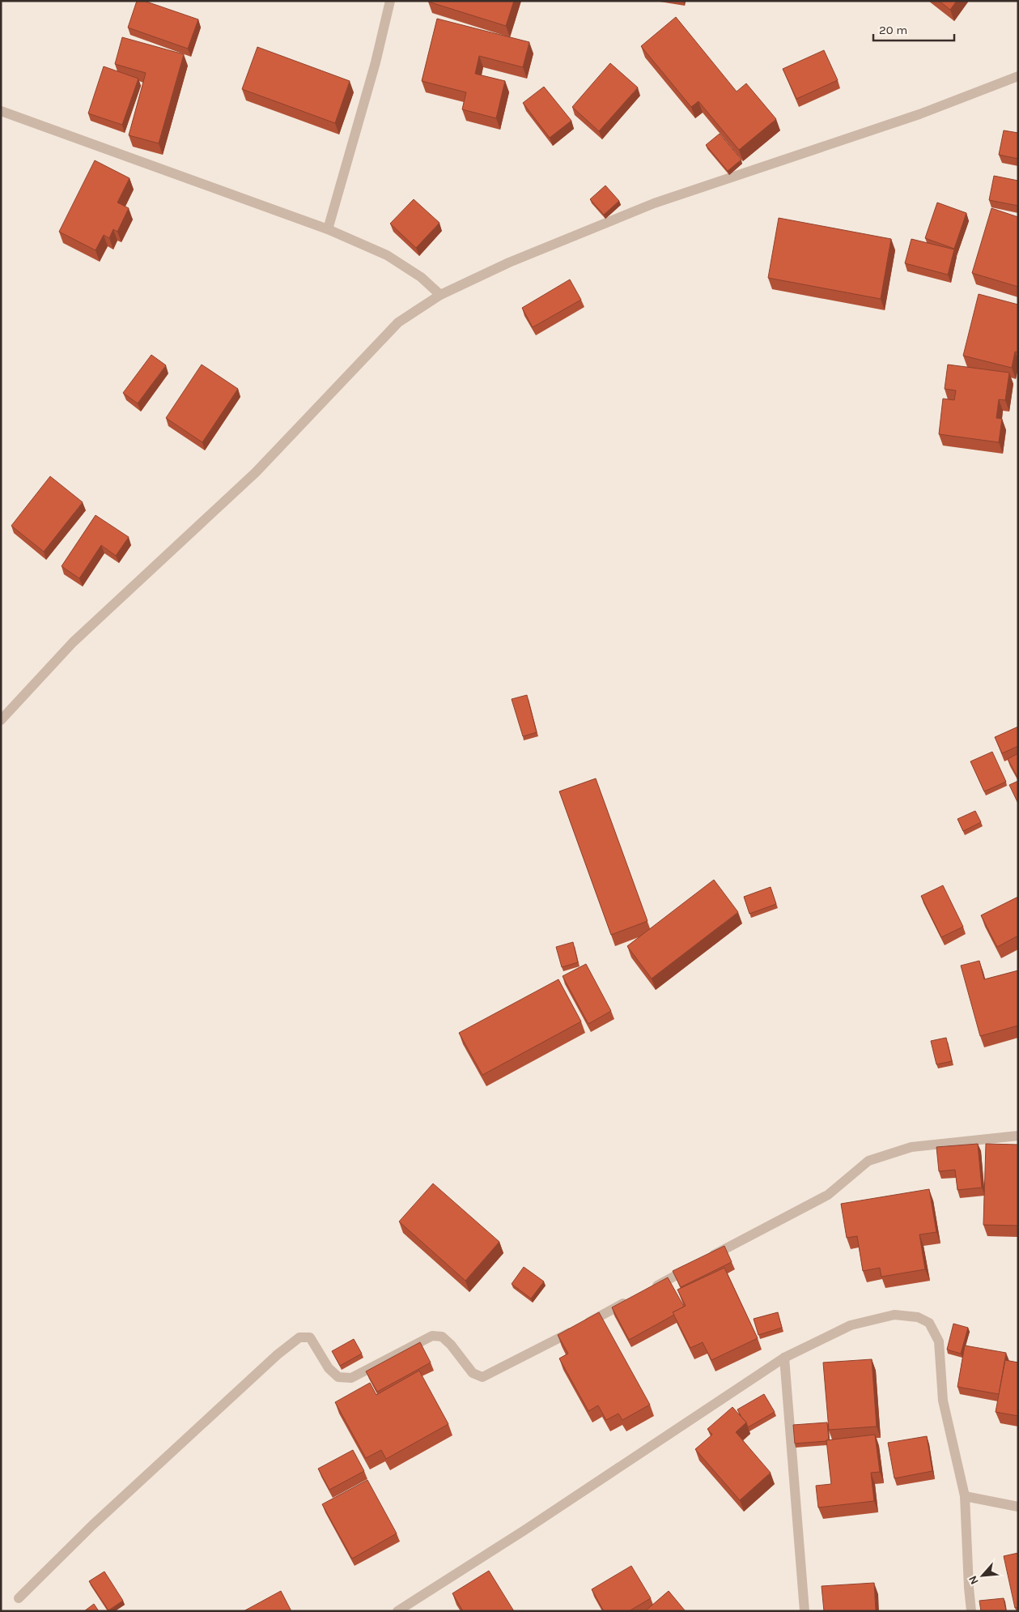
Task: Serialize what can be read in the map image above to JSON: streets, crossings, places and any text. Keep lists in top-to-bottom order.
{
  "scale_bar": "20 m",
  "north": "bottom left"
}
